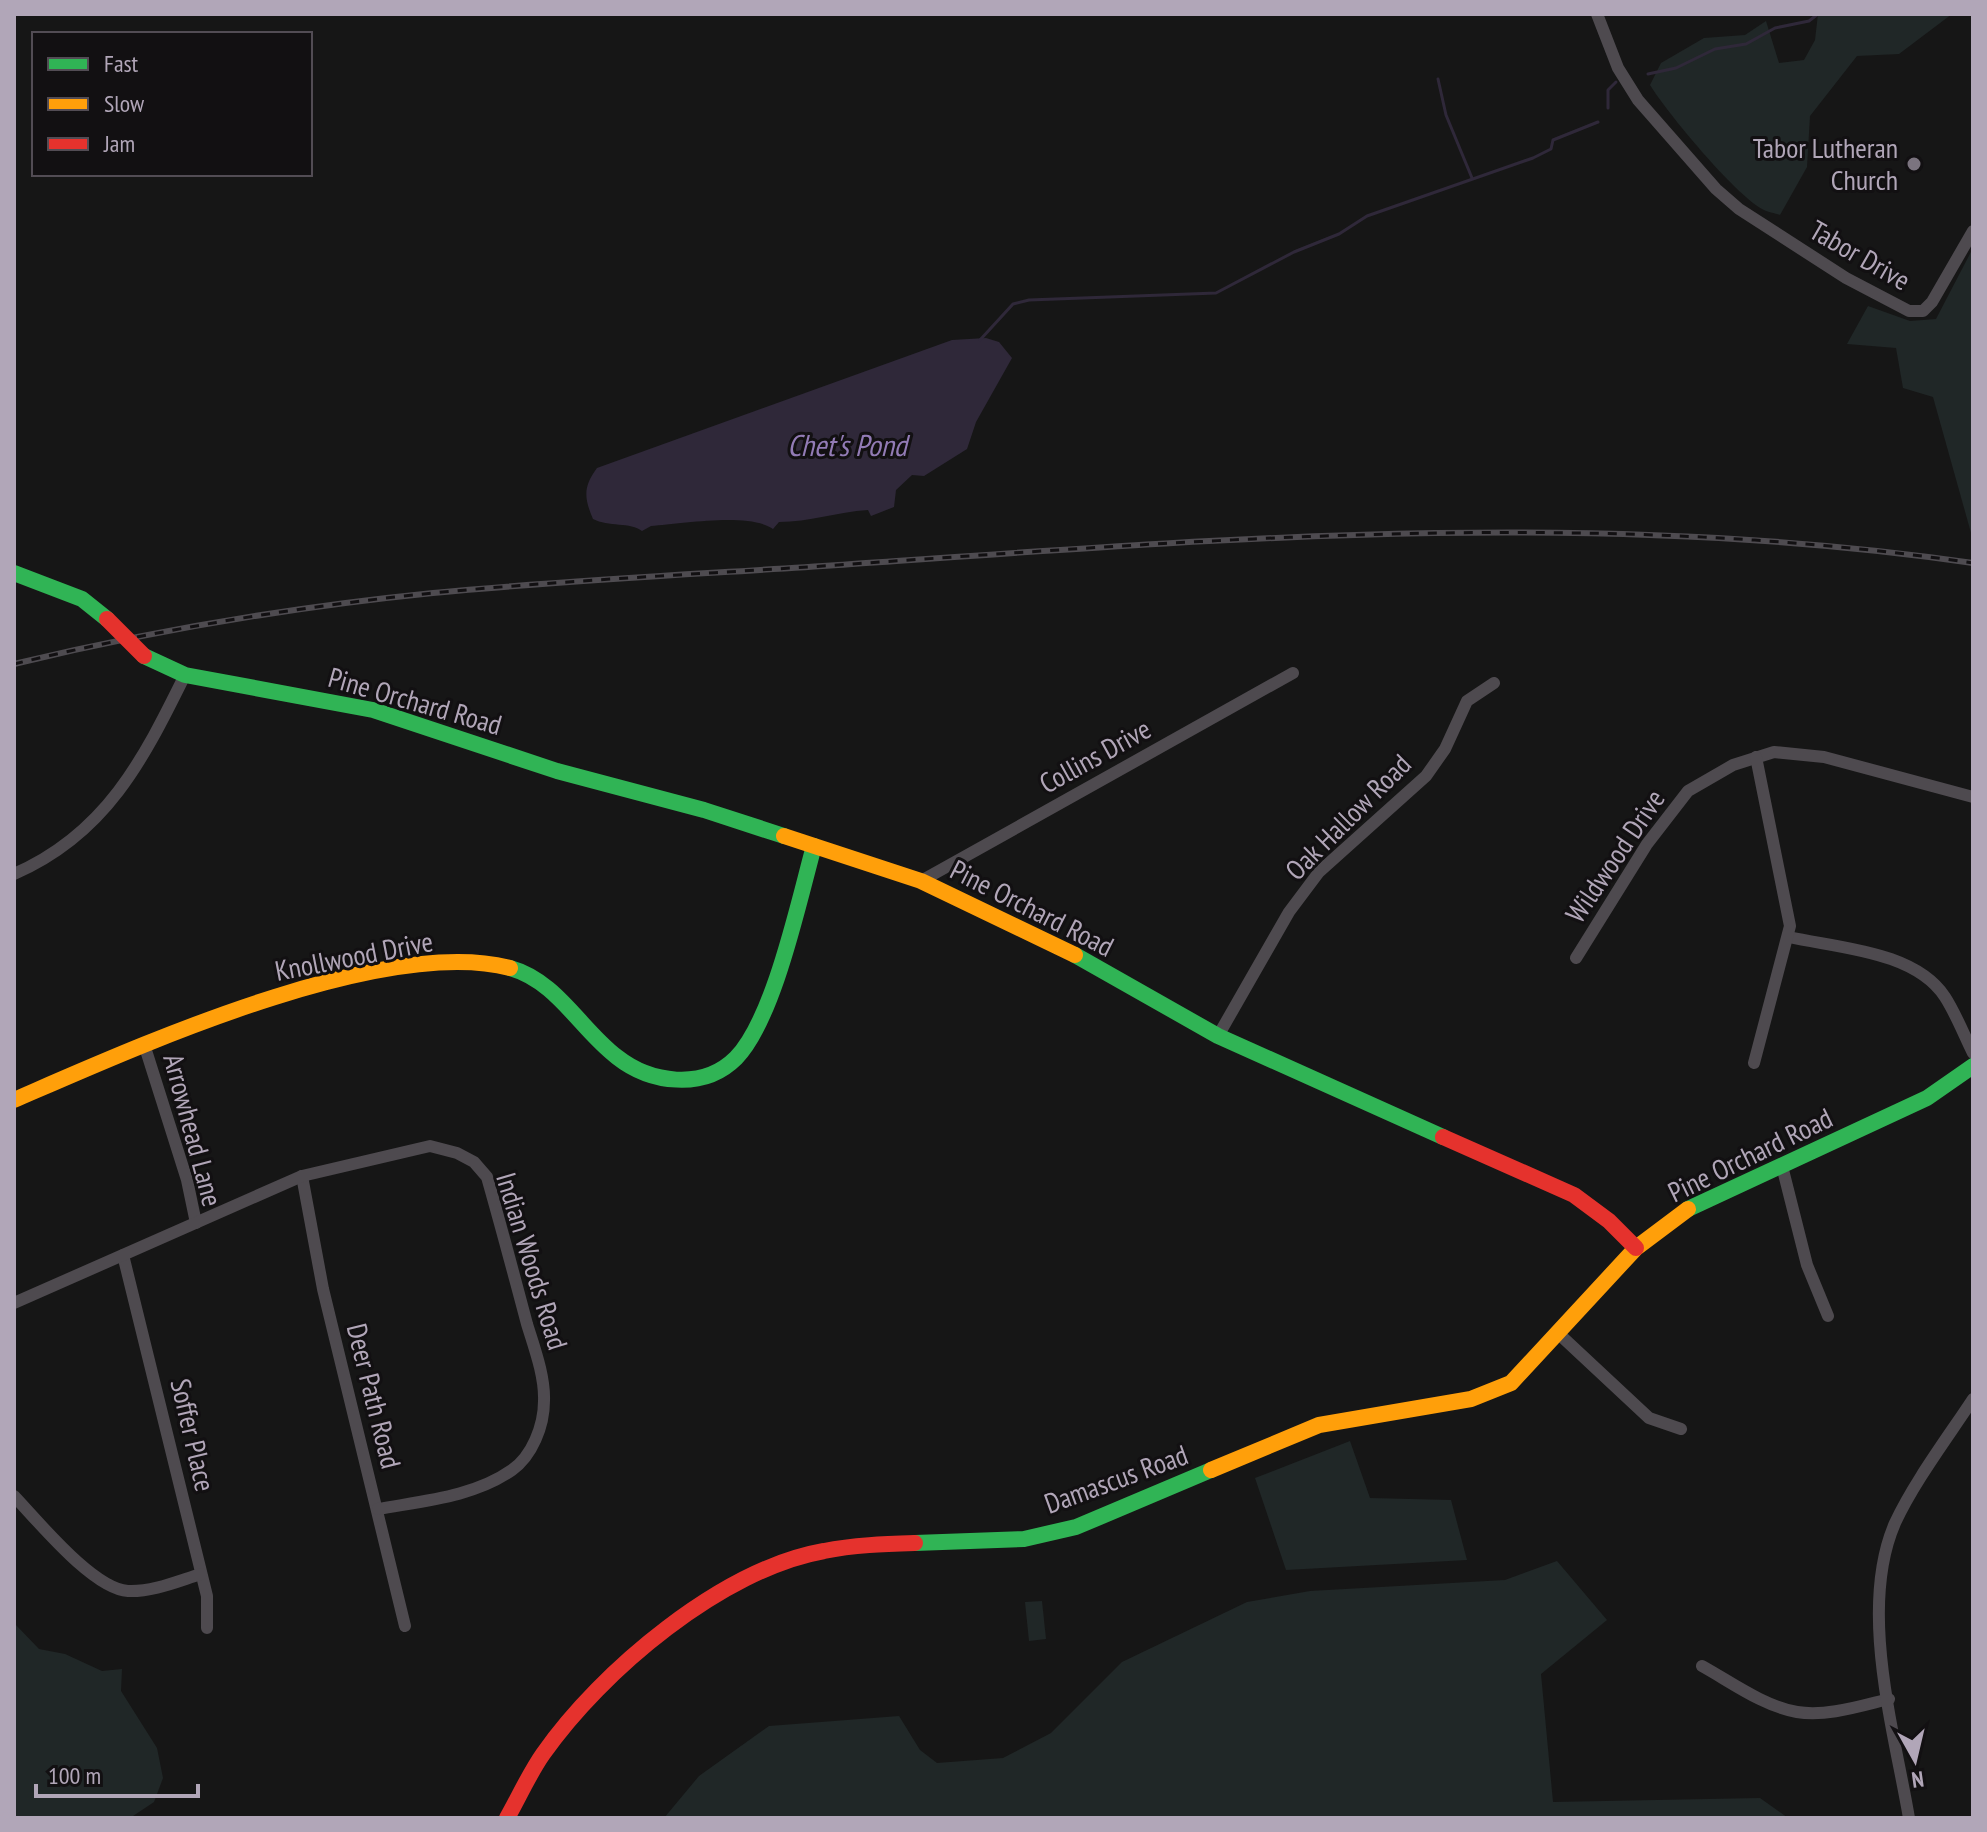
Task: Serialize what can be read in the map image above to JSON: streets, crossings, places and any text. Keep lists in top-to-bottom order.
{
  "streets": {
    "street": [
      "Tabor Drive",
      "Pine Orchard Road",
      "Collins Drive",
      "Oak Hallow Road",
      "Wildwood Drive",
      "Knollwood Drive",
      "Arrowhead Lane",
      "Indian Woods Road",
      "Deer Path Road",
      "Soffer Place",
      "Damascus Road"
    ]
  },
  "crossings": [
    ["Pine Orchard Road", "Collins Drive"],
    ["Pine Orchard Road", "Oak Hallow Road"],
    ["Pine Orchard Road", "Knollwood Drive"],
    ["Pine Orchard Road", "Damascus Road"],
    ["Knollwood Drive", "Arrowhead Lane"],
    ["Arrowhead Lane", "Indian Woods Road"],
    ["Arrowhead Lane", "Soffer Place"],
    ["Indian Woods Road", "Deer Path Road"]
  ],
  "water": ["Chet's Pond"],
  "places": ["Tabor Lutheran Church"],
  "legend": ["Fast", "Slow", "Jam"],
  "scale_bar": "100 m",
  "north": "bottom"
}
